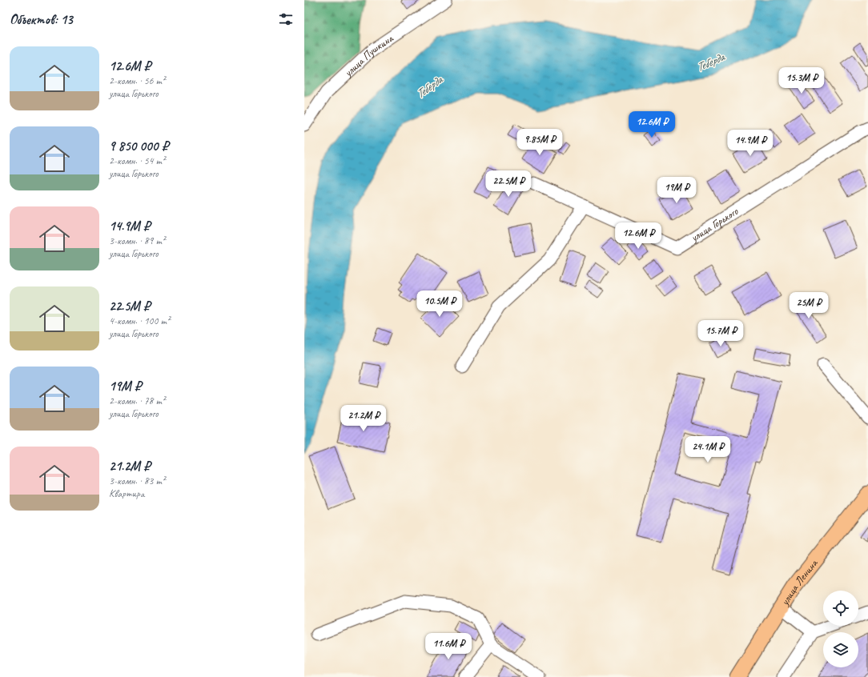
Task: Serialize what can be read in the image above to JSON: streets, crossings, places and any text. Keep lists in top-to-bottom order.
{
  "streets": {
    "main road": ["улица Ленина"],
    "street": ["улица Пушкина", "улица Горького"]
  },
  "water": ["Теберда"],
  "page": {
    "heading": "Объектов: 13",
    "list": [
      {
        "name": "12.6M ₽",
        "note": "2-комн. · 56 m² · улица Горького"
      },
      {
        "name": "9 850 000 ₽",
        "note": "2-комн. · 54 m² · улица Горького"
      },
      {
        "name": "14.9M ₽",
        "note": "3-комн. · 89 m² · улица Горького"
      },
      {
        "name": "22.5M ₽",
        "note": "4-комн. · 100 m² · улица Горького"
      },
      {
        "name": "19M ₽",
        "note": "2-комн. · 78 m² · улица Горького"
      },
      {
        "name": "21.2M ₽",
        "note": "3-комн. · 83 m² · Квартира"
      }
    ],
    "price": [
      "15.3M ₽",
      "12.6M ₽",
      "9.85M ₽",
      "14.9M ₽",
      "22.5M ₽",
      "19M ₽",
      "12.6M ₽",
      "10.5M ₽",
      "25M ₽",
      "15.7M ₽",
      "21.2M ₽",
      "24.1M ₽",
      "11.6M ₽"
    ]
  }
}
